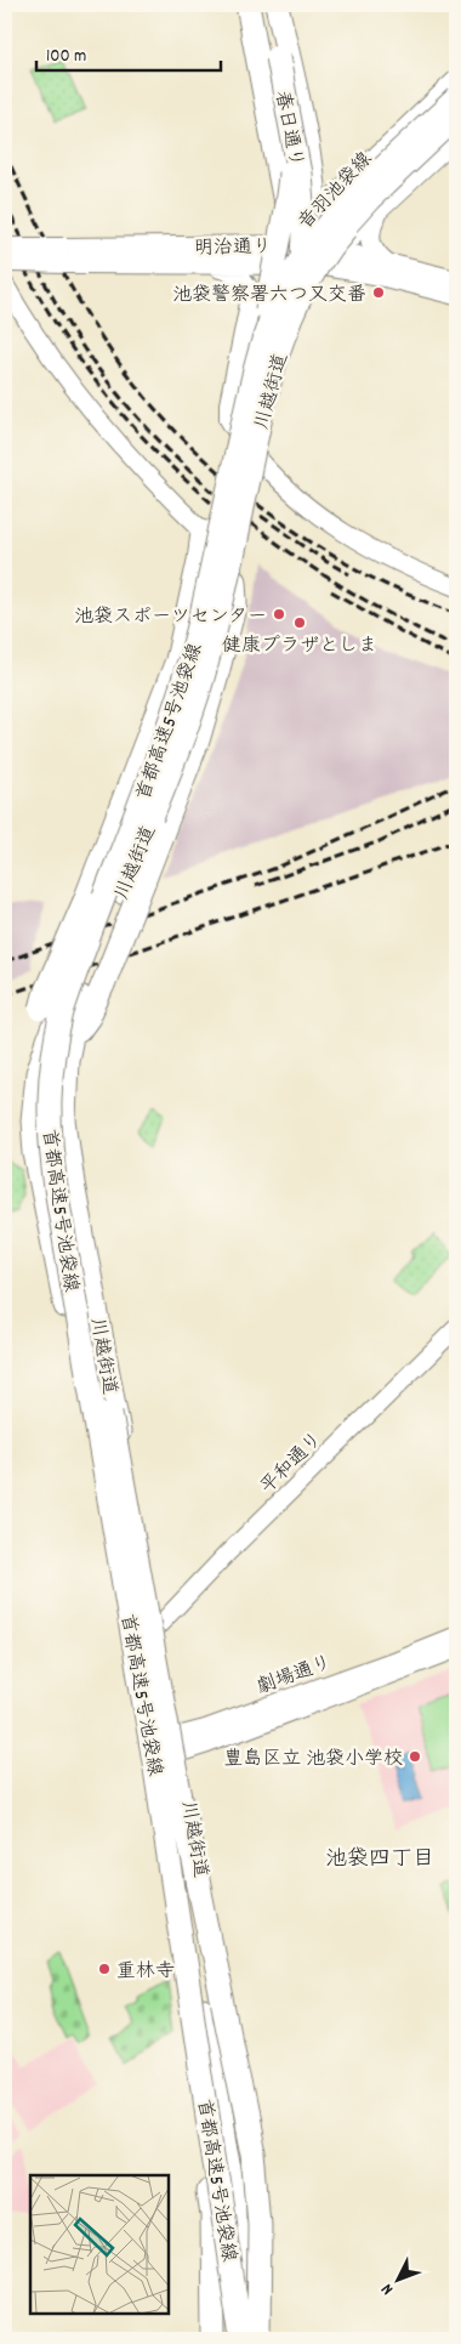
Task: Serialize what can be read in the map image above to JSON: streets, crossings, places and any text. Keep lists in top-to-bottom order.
{
  "streets": {
    "highway": ["春日通り", "川越街道", "首都高速5号池袋線"],
    "main road": ["明治通り"],
    "street": ["音羽池袋線", "平和通り", "劇場通り"]
  },
  "crossings": [
    ["春日通り", "音羽池袋線"],
    ["春日通り", "明治通り"],
    ["春日通り", "川越街道"],
    ["音羽池袋線", "明治通り"],
    ["音羽池袋線", "川越街道"],
    ["音羽池袋線", "首都高速5号池袋線"],
    ["明治通り", "川越街道"],
    ["川越街道", "首都高速5号池袋線"],
    ["川越街道", "平和通り"],
    ["川越街道", "劇場通り"],
    ["首都高速5号池袋線", "劇場通り"]
  ],
  "districts": ["池袋四丁目"],
  "places": [
    "池袋警察署六つ又交番",
    "池袋スポーツセンター",
    "健康プラザとしま",
    "豊島区立 池袋小学校",
    "重林寺"
  ],
  "scale_bar": "100 m",
  "north": "bottom left"
}
